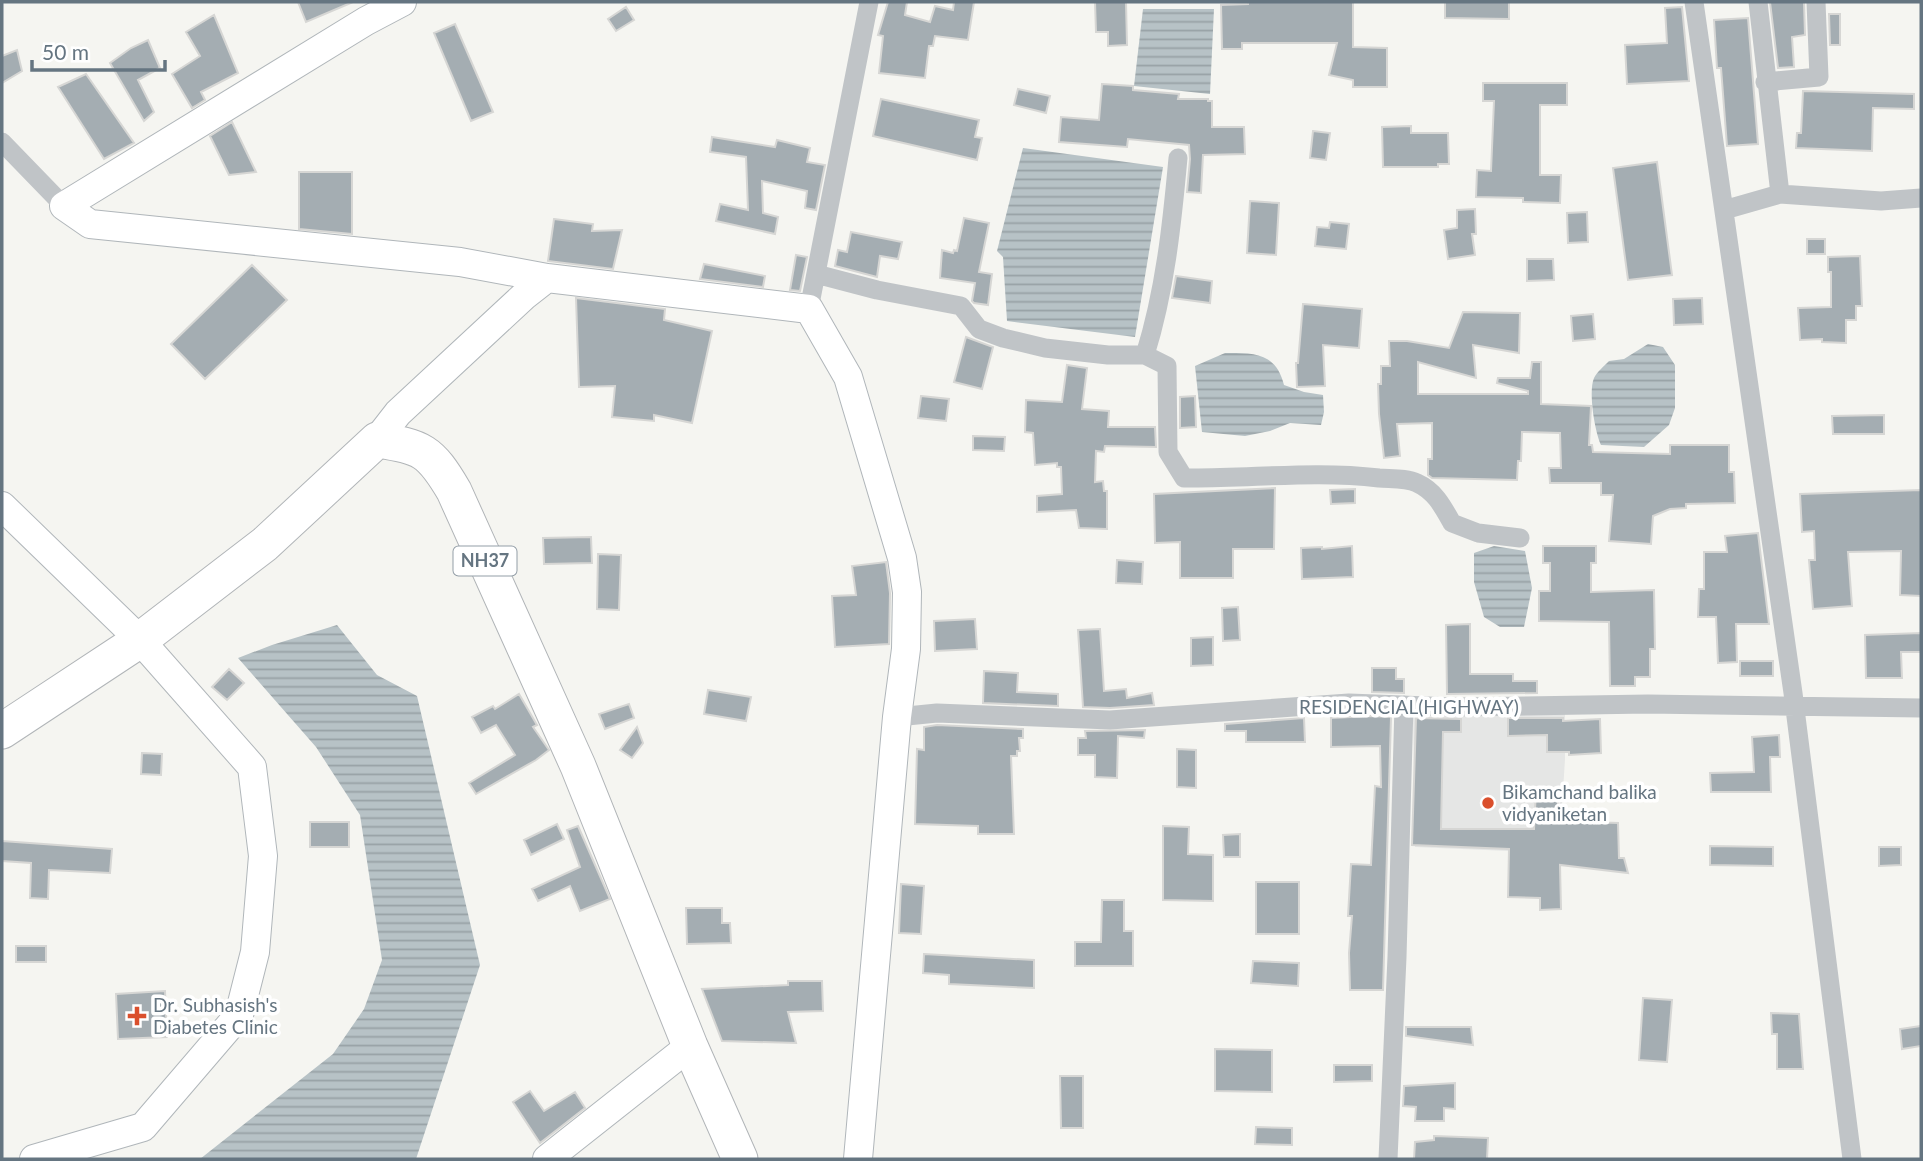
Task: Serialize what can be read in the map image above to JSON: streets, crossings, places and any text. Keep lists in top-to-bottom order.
{
  "streets": {
    "highway": ["NH37"],
    "street": ["RESIDENCIAL(HIGHWAY)"]
  },
  "places": {
    "other": ["Bikamchand balika vidyaniketan"],
    "health": ["Dr. Subhasish's Diabetes Clinic"]
  },
  "scale_bar": "50 m"
}
